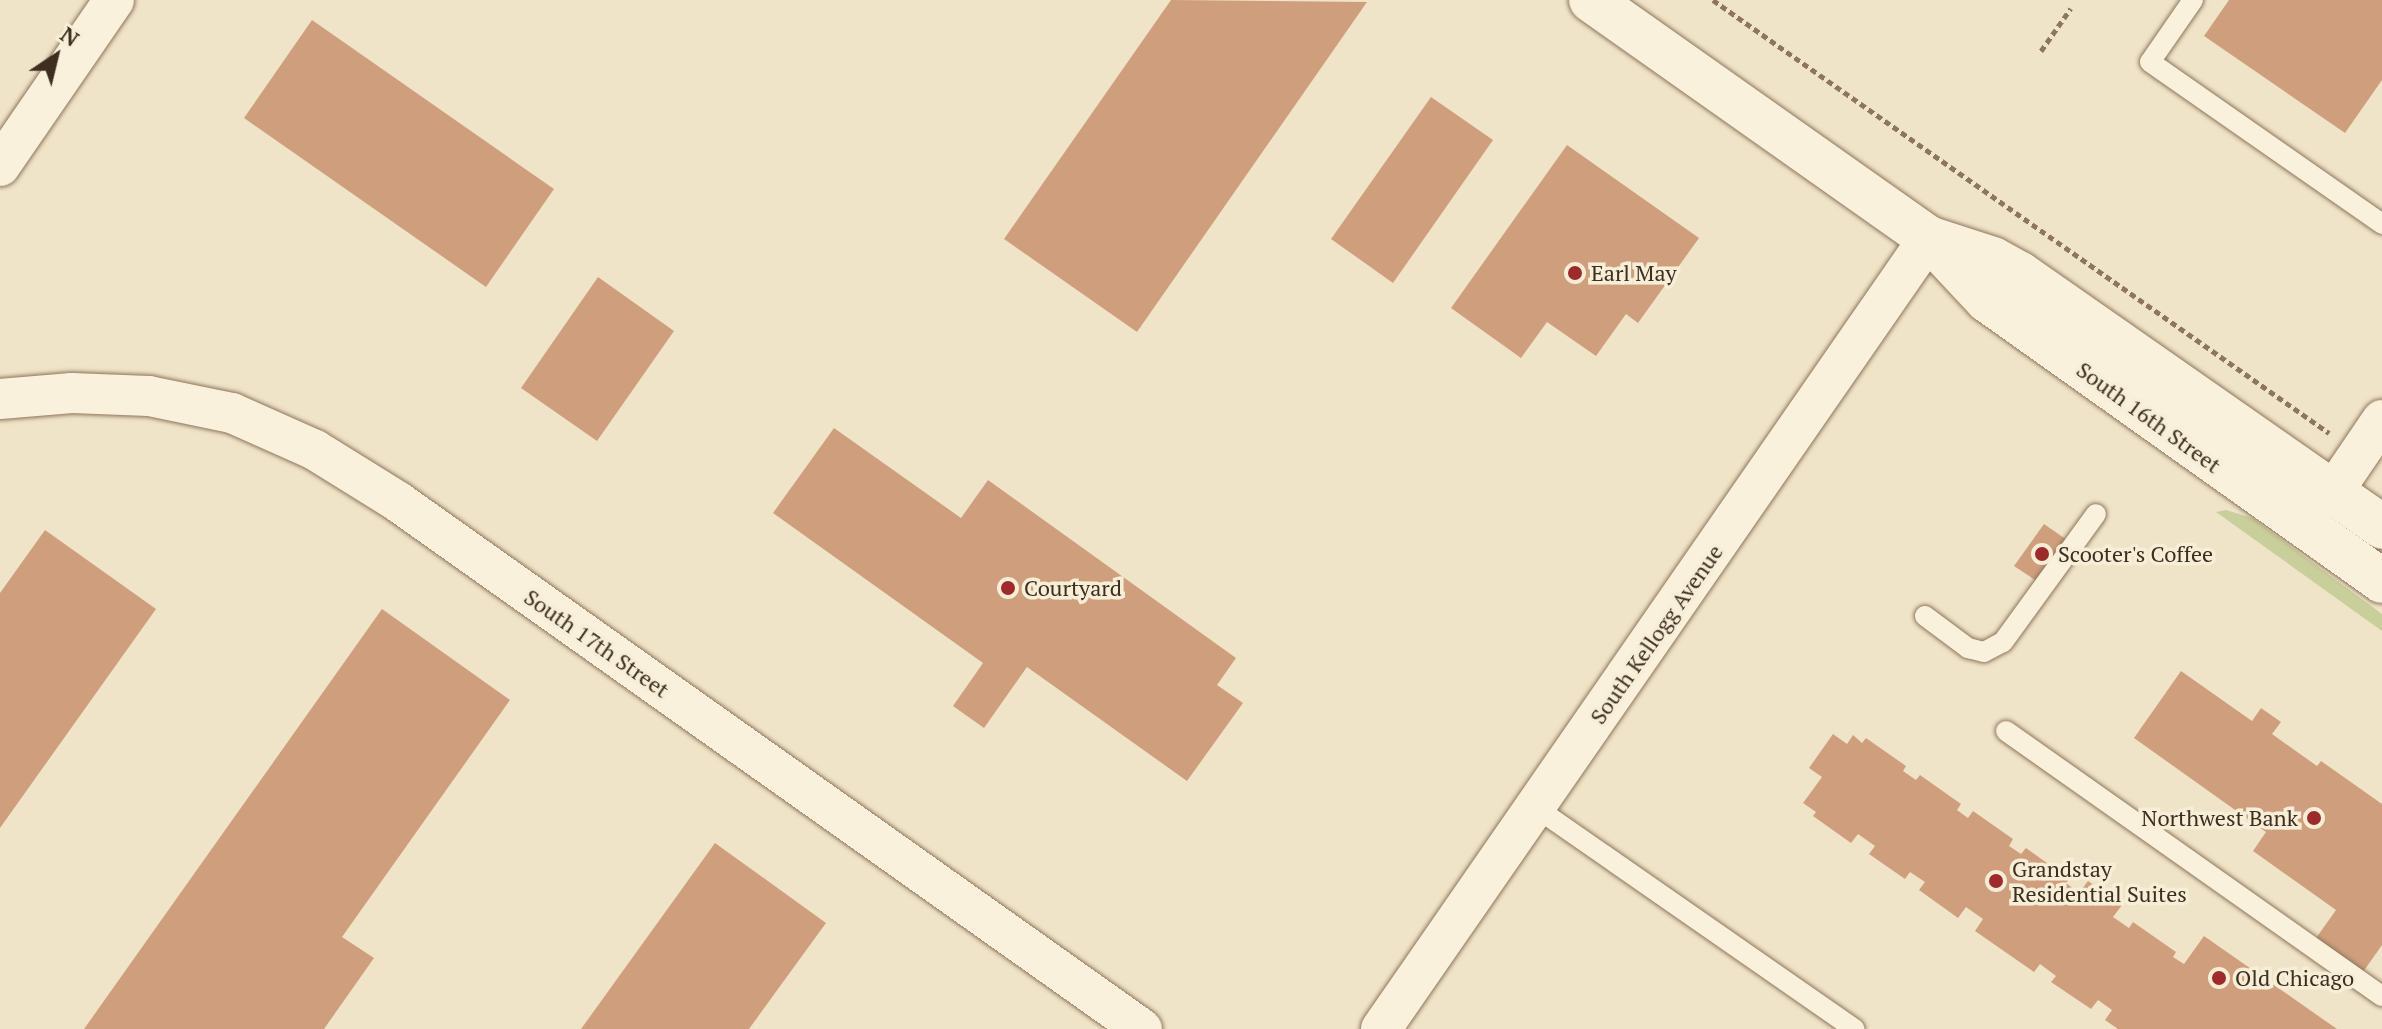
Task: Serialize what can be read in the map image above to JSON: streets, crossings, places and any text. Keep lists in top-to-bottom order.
{
  "streets": {
    "main road": ["South 16th Street"],
    "street": ["South Kellogg Avenue", "South 17th Street"]
  },
  "crossings": [
    ["South 16th Street", "South Kellogg Avenue"]
  ],
  "places": [
    "Earl May",
    "Scooter's Coffee",
    "Courtyard",
    "Northwest Bank",
    "Grandstay Residential Suites",
    "Old Chicago"
  ],
  "north": "top right"
}
